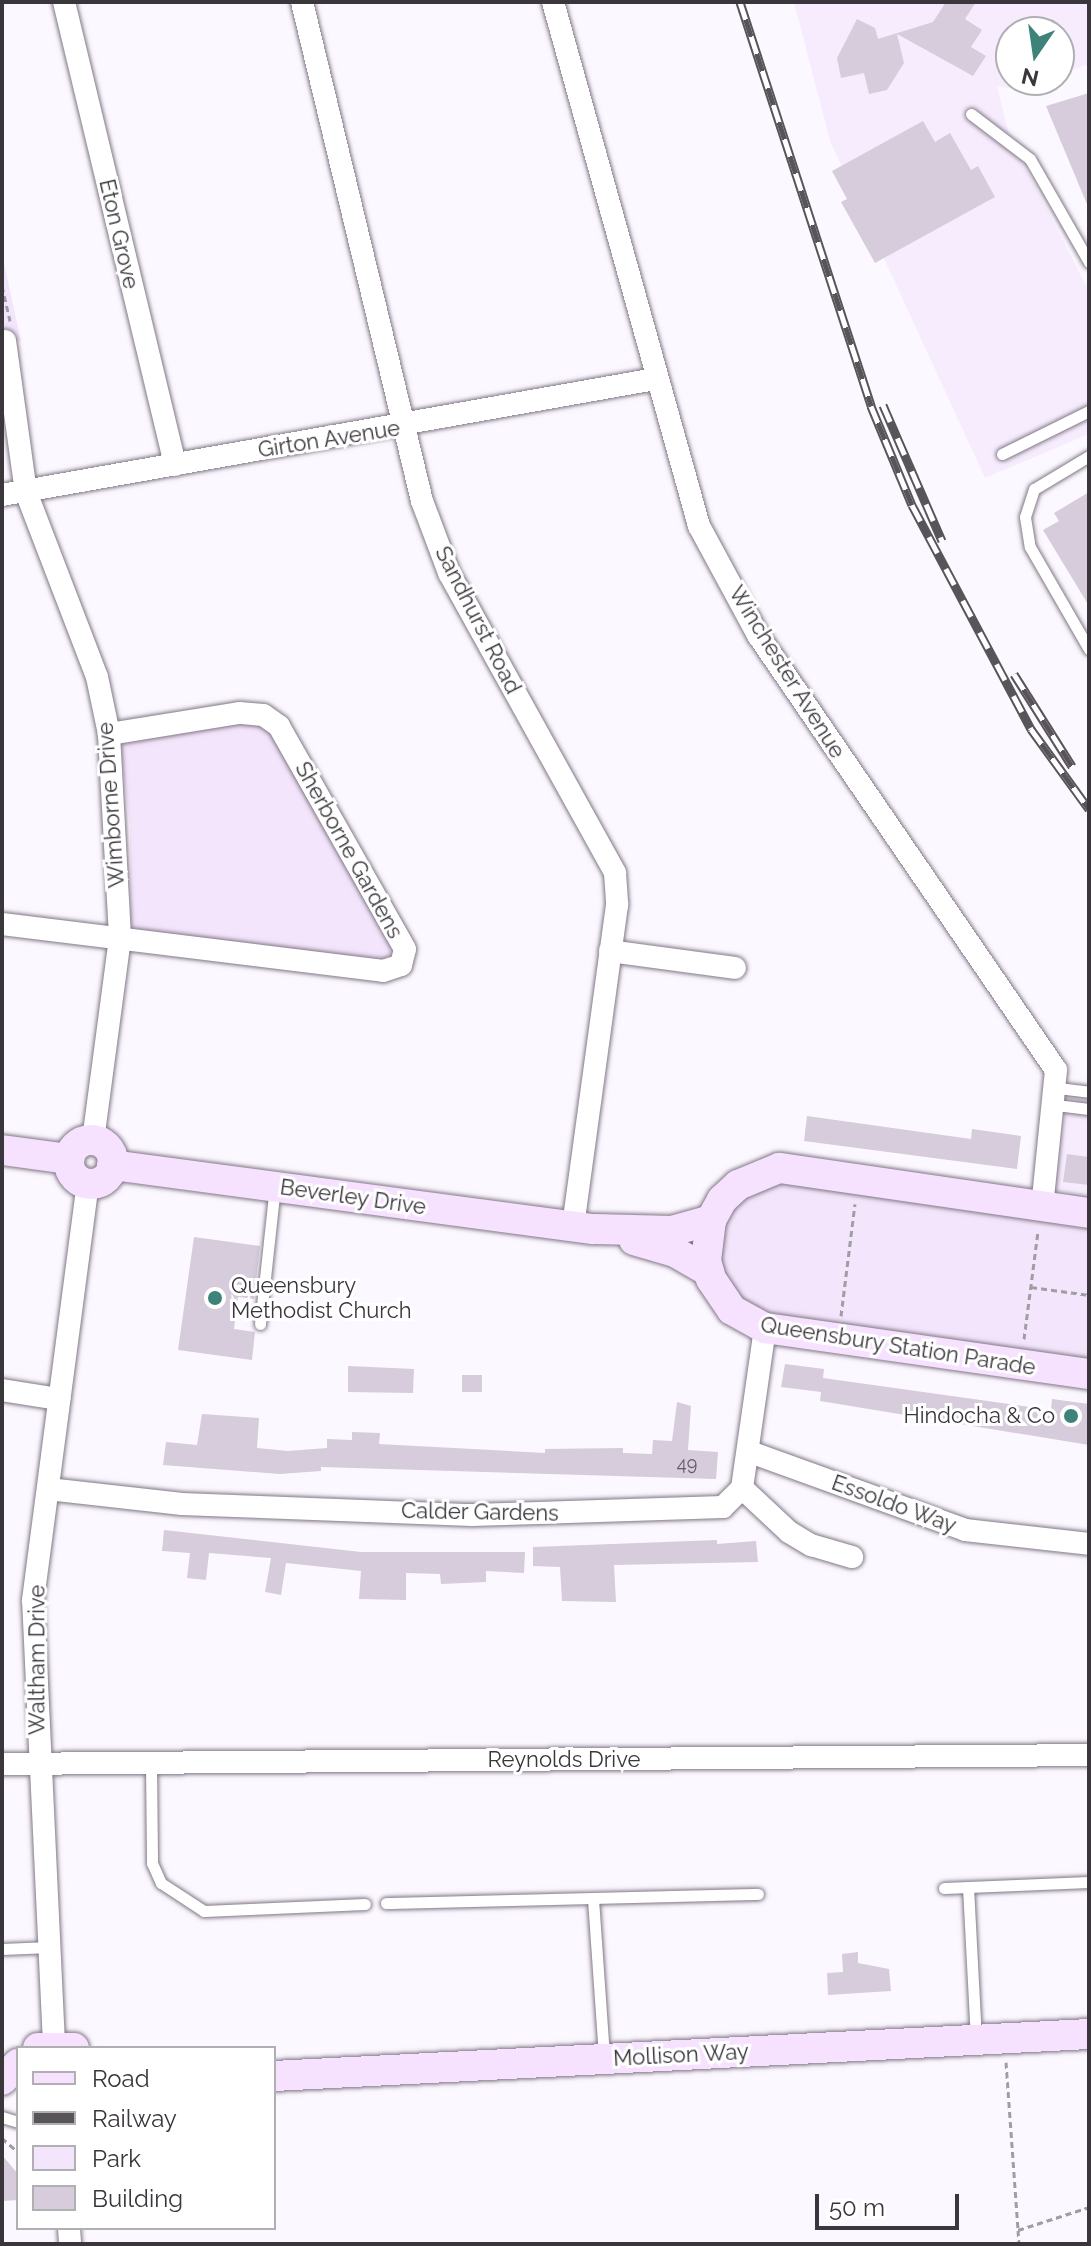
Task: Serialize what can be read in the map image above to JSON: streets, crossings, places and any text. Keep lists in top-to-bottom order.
{
  "streets": {
    "street": [
      "Eton Grove",
      "Girton Avenue",
      "Sandhurst Road",
      "Winchester Avenue",
      "Wimborne Drive",
      "Sherborne Gardens",
      "Beverley Drive",
      "Queensbury Station Parade",
      "Essoldo Way",
      "Calder Gardens",
      "Waltham Drive",
      "Reynolds Drive",
      "Mollison Way"
    ]
  },
  "crossings": [
    ["Eton Grove", "Girton Avenue"],
    ["Girton Avenue", "Sandhurst Road"],
    ["Girton Avenue", "Winchester Avenue"],
    ["Girton Avenue", "Wimborne Drive"],
    ["Sandhurst Road", "Beverley Drive"],
    ["Wimborne Drive", "Sherborne Gardens"],
    ["Wimborne Drive", "Beverley Drive"],
    ["Wimborne Drive", "Waltham Drive"],
    ["Beverley Drive", "Queensbury Station Parade"],
    ["Beverley Drive", "Waltham Drive"],
    ["Calder Gardens", "Waltham Drive"],
    ["Waltham Drive", "Reynolds Drive"]
  ],
  "places": ["Queensbury Methodist Church", "Hindocha & Co"],
  "house_numbers": ["49"],
  "legend": [
    "Road",
    "Railway",
    "Park",
    "Building"
  ],
  "scale_bar": "50 m",
  "north": "bottom"
}
